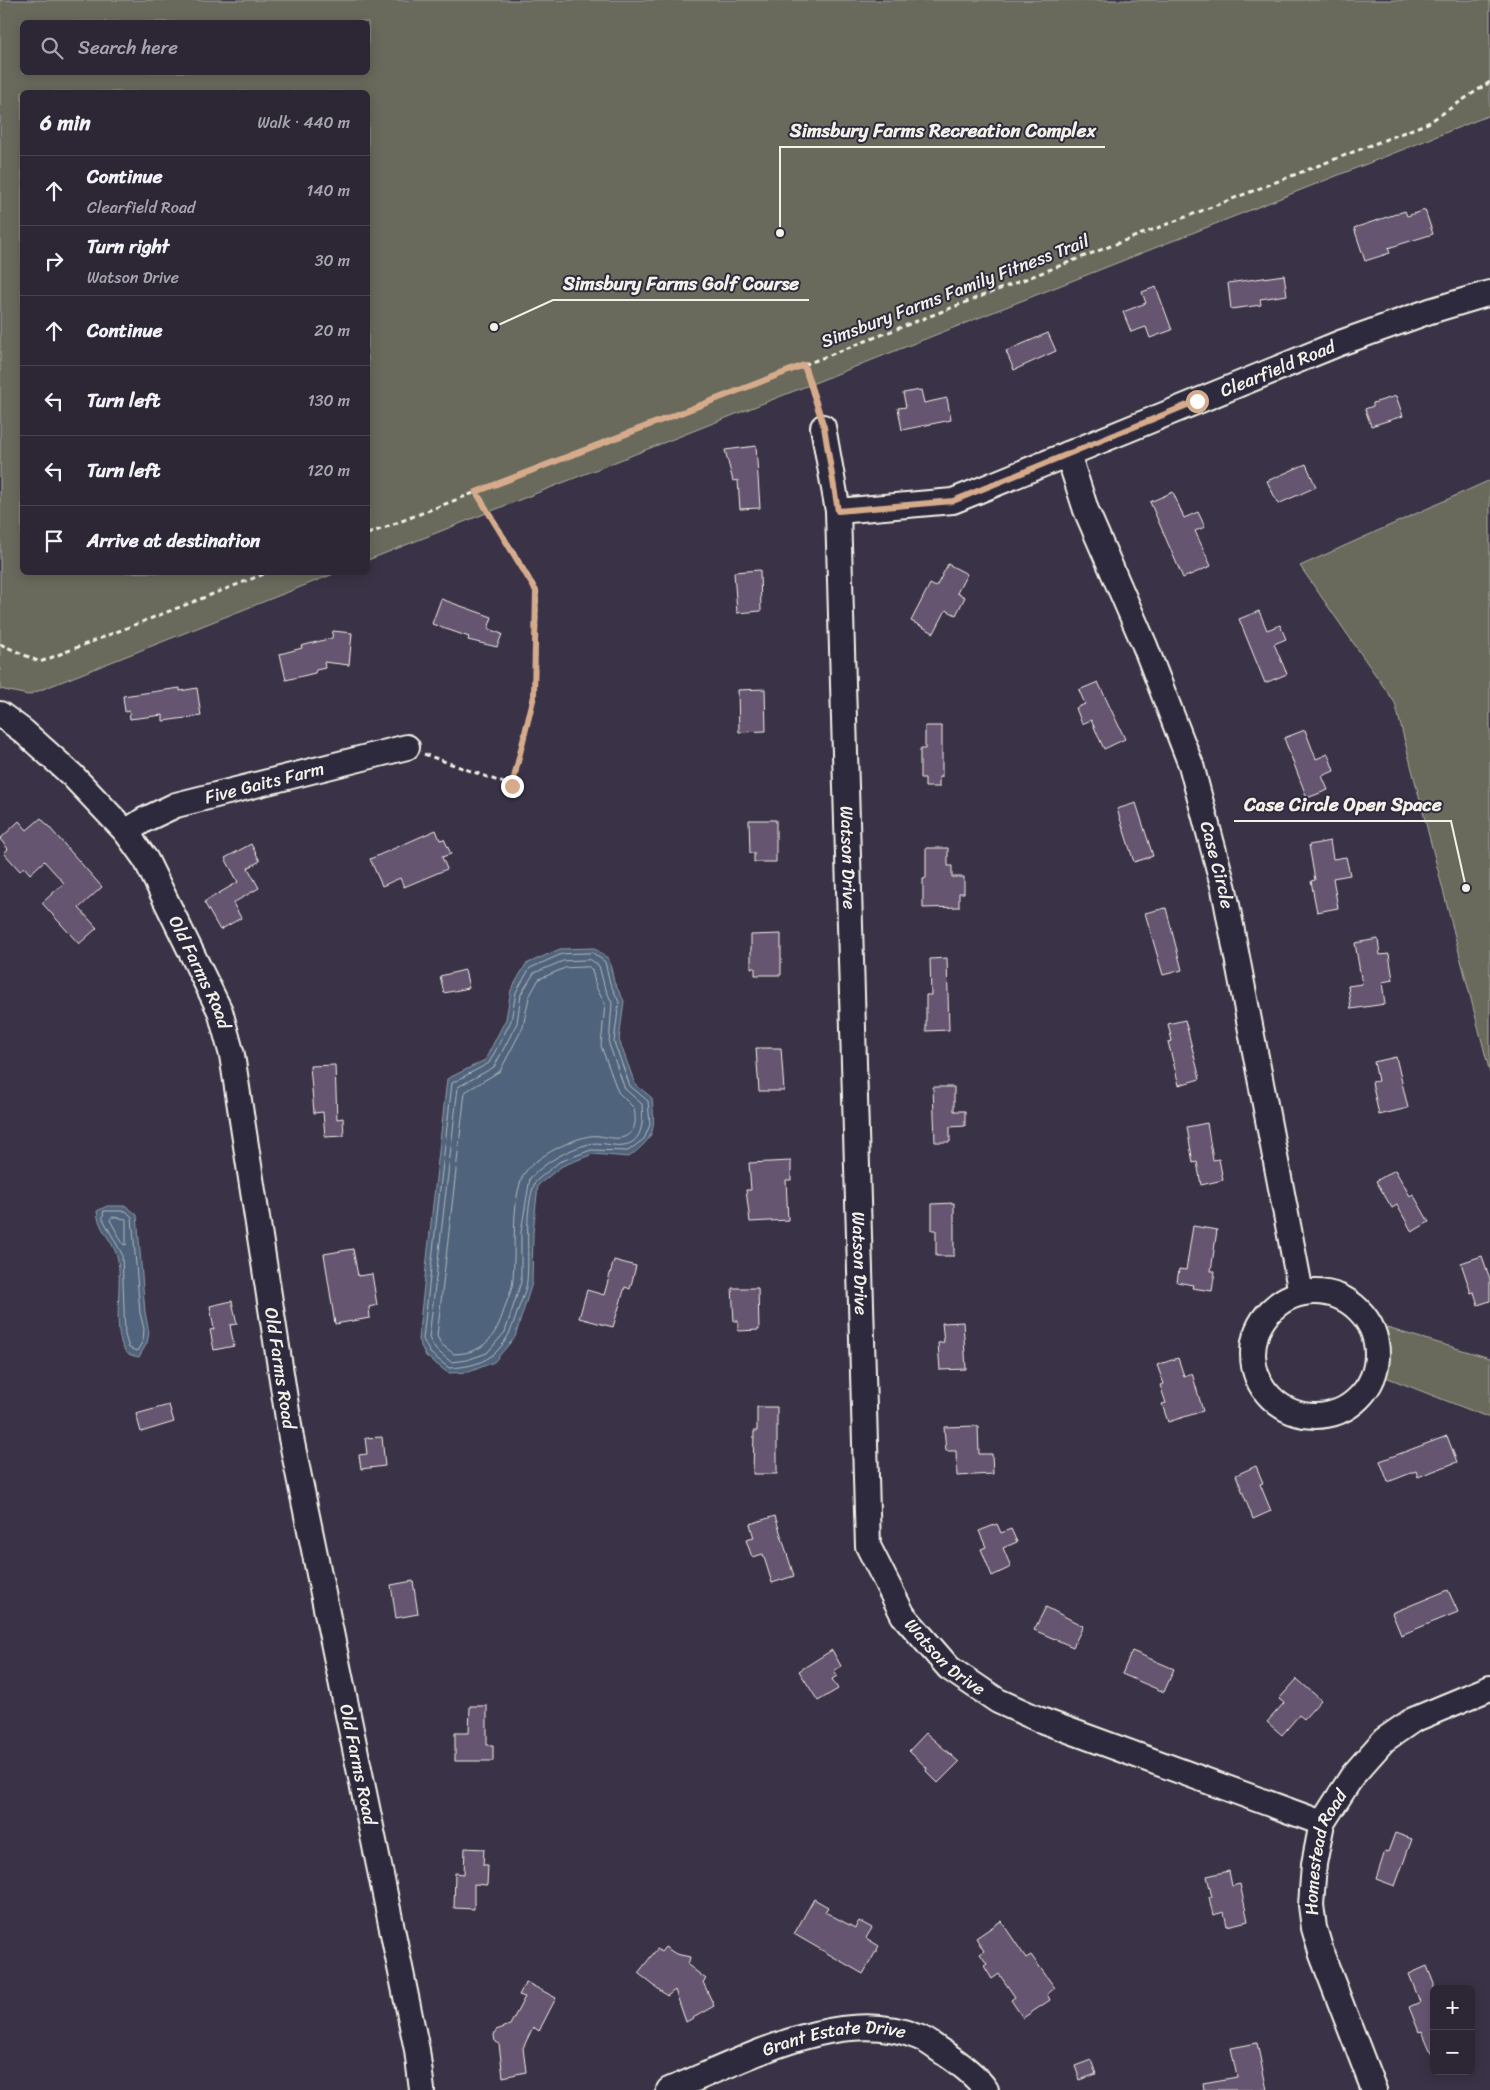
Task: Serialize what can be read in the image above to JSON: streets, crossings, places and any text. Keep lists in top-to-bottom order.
{
  "streets": {
    "street": [
      "Clearfield Road",
      "Five Gaits Farm",
      "Watson Drive",
      "Case Circle",
      "Old Farms Road",
      "Homestead Road",
      "Grant Estate Drive"
    ],
    "path": ["Simsbury Farms Family Fitness Trail"]
  },
  "crossings": [
    ["Clearfield Road", "Watson Drive"],
    ["Clearfield Road", "Case Circle"],
    ["Five Gaits Farm", "Old Farms Road"],
    ["Watson Drive", "Homestead Road"]
  ],
  "places": ["Simsbury Farms Recreation Complex", "Simsbury Farms Golf Course", "Case Circle Open Space"],
  "page": {
    "search": "Search here",
    "heading": ["6 min", "Walk · 440 m"],
    "list": [
      ["Continue", "Clearfield Road", "140 m"],
      ["Turn right", "Watson Drive", "30 m"],
      ["Continue", "20 m"],
      ["Turn left", "130 m"],
      ["Turn left", "120 m"],
      "Arrive at destination"
    ],
    "map_buttons": ["+", "−"]
  }
}
